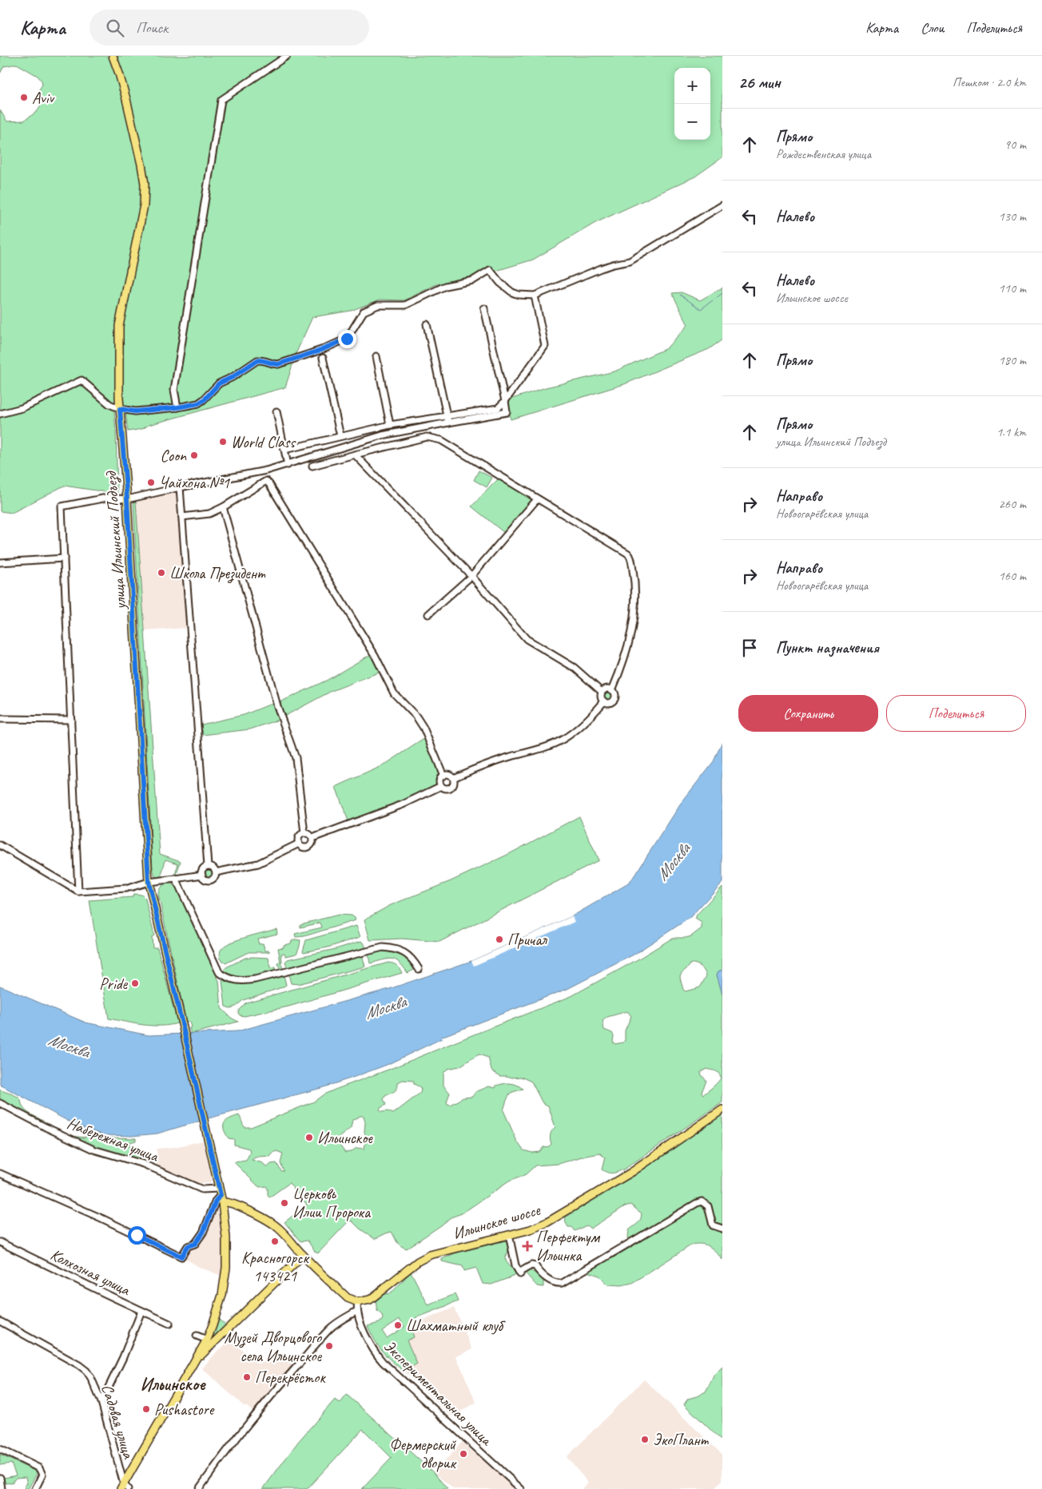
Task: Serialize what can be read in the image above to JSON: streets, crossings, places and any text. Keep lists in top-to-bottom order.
{
  "streets": {
    "main road": ["улица Ильинский Подъезд", "Ильинское шоссе"],
    "street": [
      "Набережная улица",
      "Колхозная улица",
      "Экспериментальная улица",
      "Садовая улица"
    ]
  },
  "crossings": [
    ["улица Ильинский Подъезд", "Набережная улица"],
    ["Ильинское шоссе", "Экспериментальная улица"]
  ],
  "districts": ["Ильинское"],
  "water": ["Москва"],
  "places": {
    "other": [
      "Aviv",
      "World Class",
      "Coon",
      "Чайхона №1",
      "Школа Президент",
      "Причал",
      "Pride",
      "Ильинское",
      "Церковь Илии Пророка",
      "Красногорск 143421",
      "Шахматный клуб",
      "Музей Дворцового села Ильинское",
      "Перекрёсток",
      "Pushastore",
      "ЭкоПлант",
      "Фермерский дворик"
    ],
    "health": ["Перфектум Ильинка"]
  },
  "page": {
    "header": "Карта",
    "search": "Поиск",
    "nav": ["Карта", "Слои", "Поделиться"],
    "heading": ["26 мин", "Пешком · 2.0 km"],
    "map_buttons": ["+", "−"],
    "list": [
      ["Прямо", "Рождественская улица", "90 m"],
      ["Налево", "130 m"],
      ["Налево", "Ильинское шоссе", "110 m"],
      ["Прямо", "180 m"],
      ["Прямо", "улица Ильинский Подъезд", "1.1 km"],
      ["Направо", "Новоогарёвская улица", "260 m"],
      ["Направо", "Новоогарёвская улица", "160 m"],
      "Пункт назначения"
    ],
    "buttons": ["Сохранить", "Поделиться"]
  }
}
